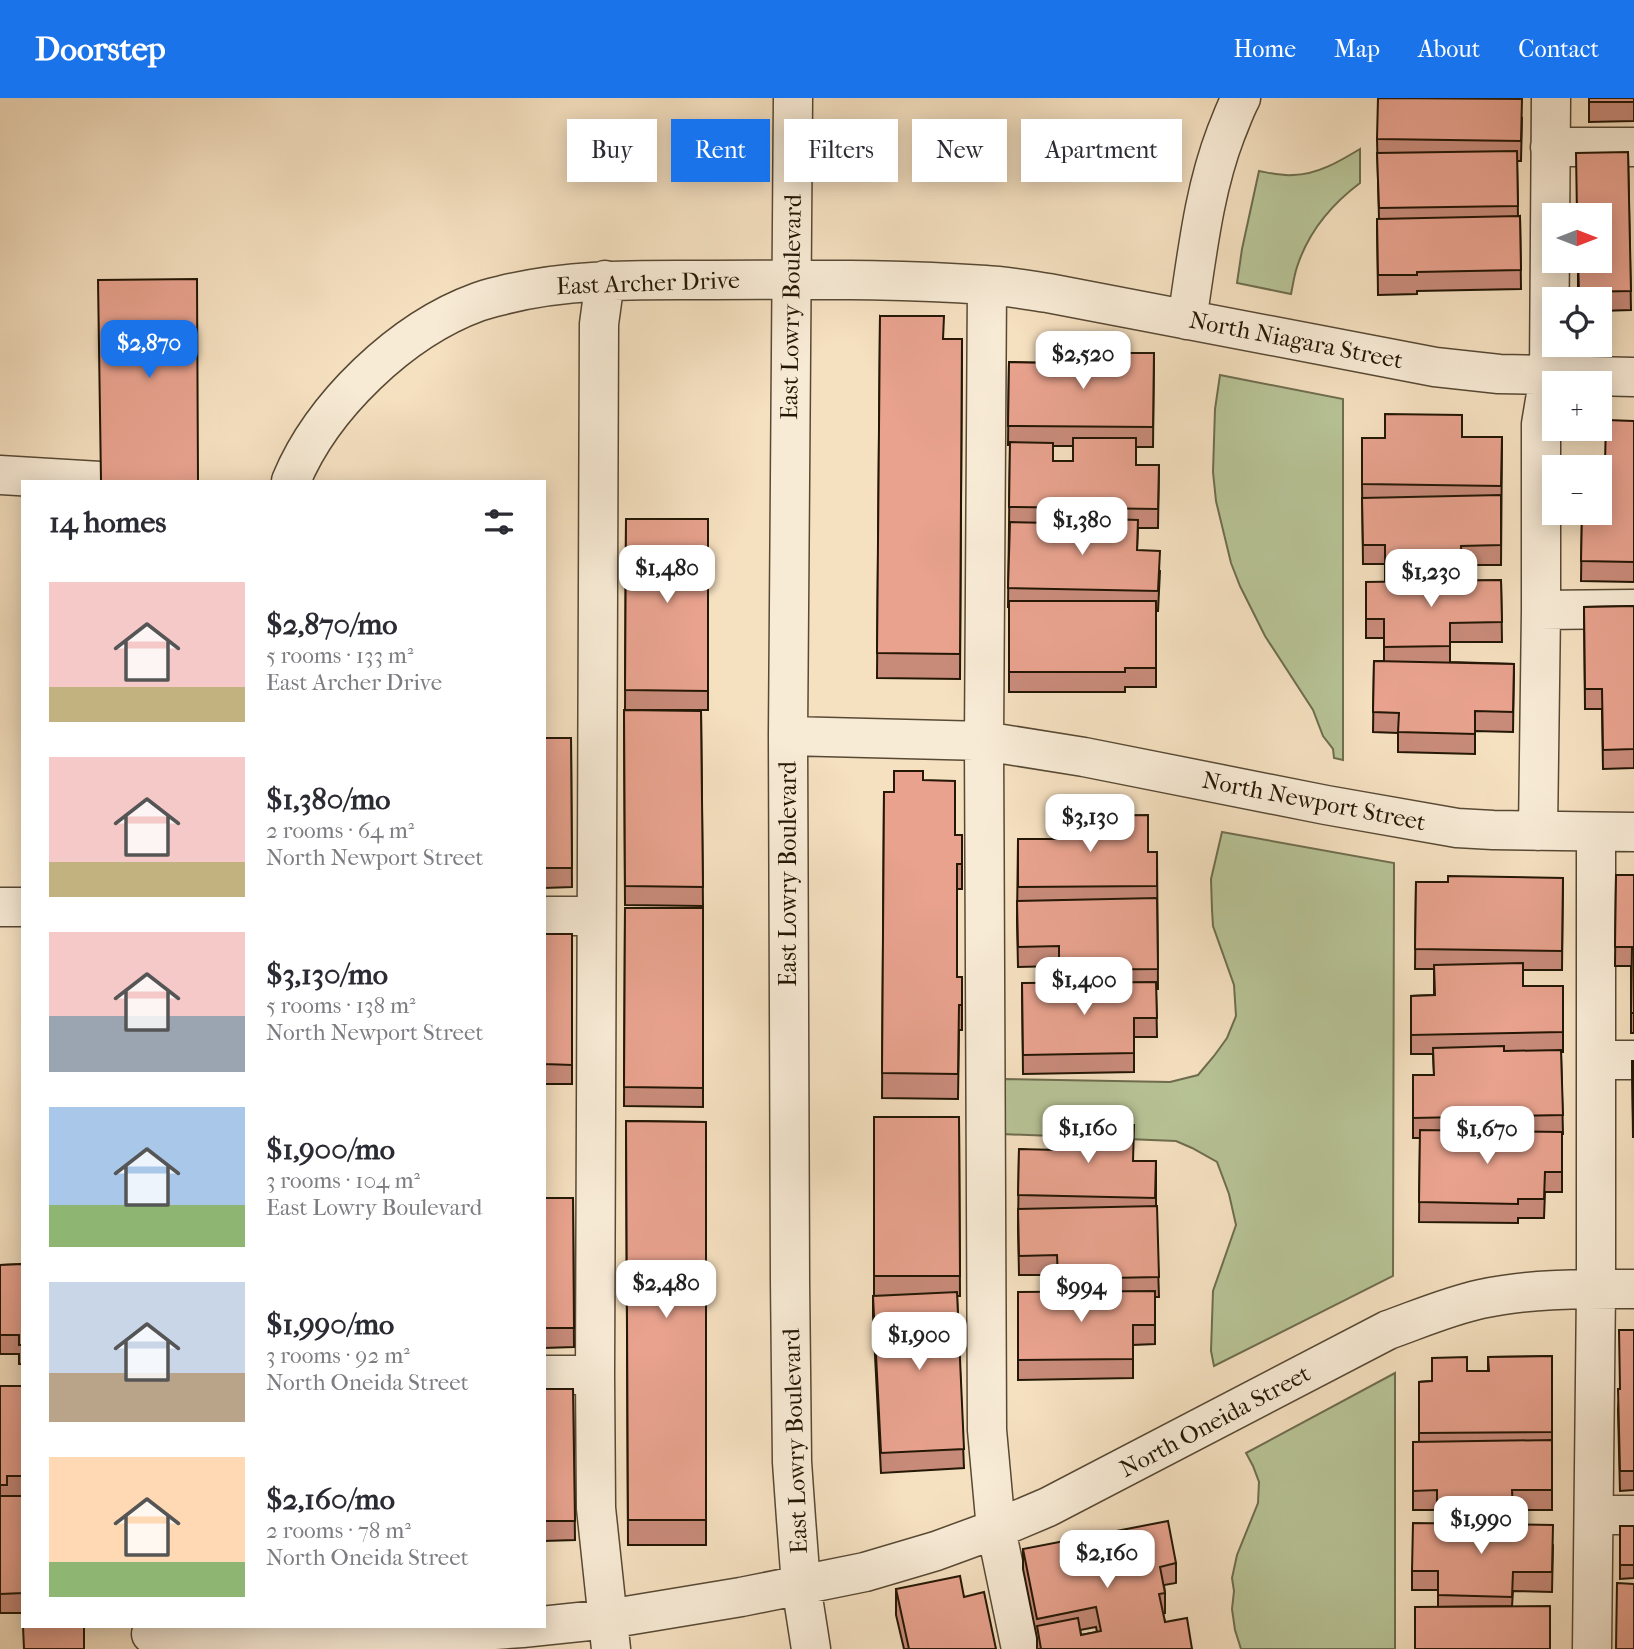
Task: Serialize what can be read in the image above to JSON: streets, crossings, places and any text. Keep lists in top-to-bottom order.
{
  "streets": {
    "street": [
      "East Archer Drive",
      "East Lowry Boulevard",
      "North Niagara Street",
      "North Newport Street",
      "North Oneida Street"
    ]
  },
  "crossings": [
    ["East Archer Drive", "East Lowry Boulevard"],
    ["East Archer Drive", "North Niagara Street"],
    ["East Lowry Boulevard", "North Niagara Street"],
    ["East Lowry Boulevard", "North Newport Street"],
    ["East Lowry Boulevard", "North Oneida Street"]
  ],
  "north": "right",
  "page": {
    "header": "Doorstep",
    "nav": [
      "Home",
      "Map",
      "About",
      "Contact"
    ],
    "chip": [
      "Buy",
      "Rent",
      "Filters",
      "New",
      "Apartment"
    ],
    "map_buttons": ["+", "−"],
    "price": [
      "$2,870",
      "$2,520",
      "$1,380",
      "$1,480",
      "$1,230",
      "$3,130",
      "$1,400",
      "$1,160",
      "$1,670",
      "$2,480",
      "$994",
      "$1,900",
      "$1,990",
      "$2,160"
    ],
    "heading": "14 homes",
    "list": [
      {
        "name": "$2,870/mo",
        "note": "5 rooms · 133 m² · East Archer Drive"
      },
      {
        "name": "$1,380/mo",
        "note": "2 rooms · 64 m² · North Newport Street"
      },
      {
        "name": "$3,130/mo",
        "note": "5 rooms · 138 m² · North Newport Street"
      },
      {
        "name": "$1,900/mo",
        "note": "3 rooms · 104 m² · East Lowry Boulevard"
      },
      {
        "name": "$1,990/mo",
        "note": "3 rooms · 92 m² · North Oneida Street"
      },
      {
        "name": "$2,160/mo",
        "note": "2 rooms · 78 m² · North Oneida Street"
      }
    ]
  }
}
